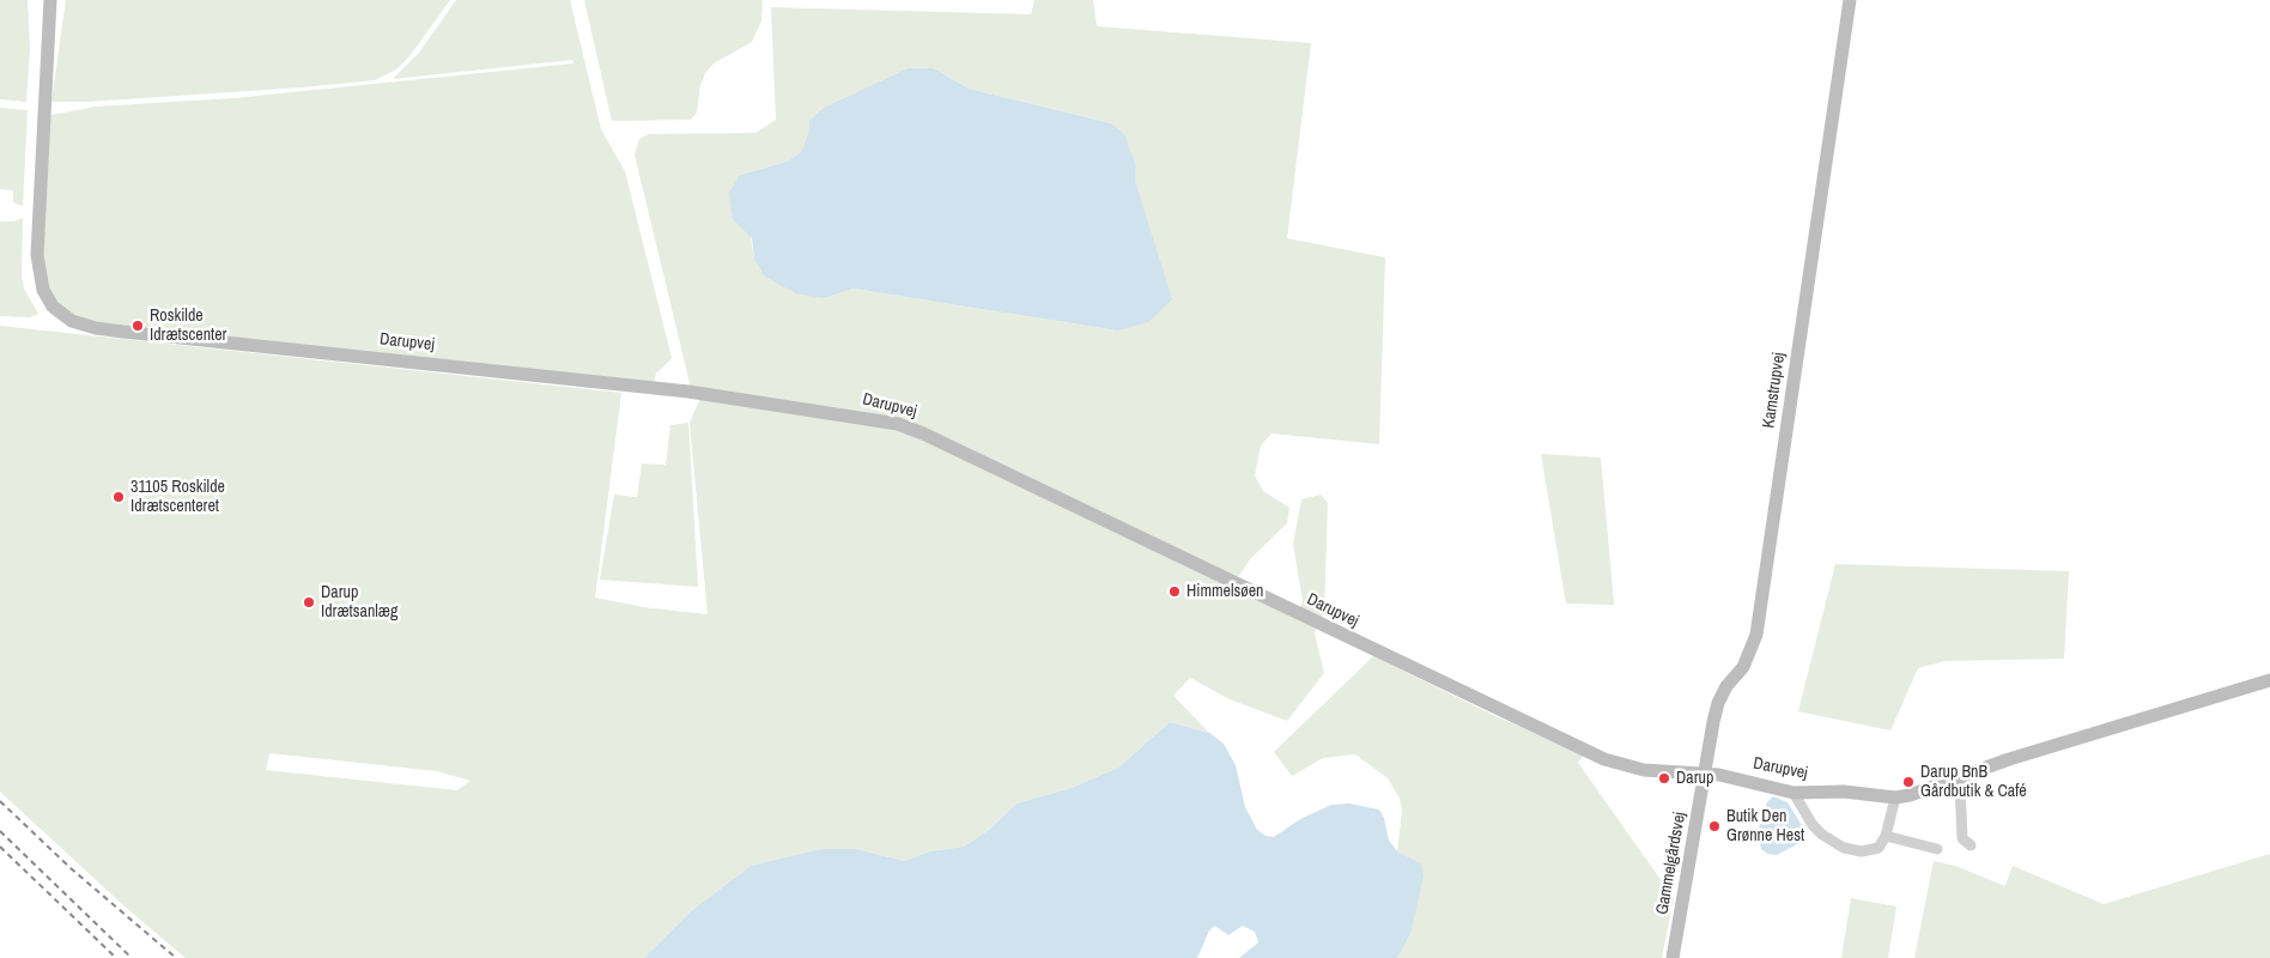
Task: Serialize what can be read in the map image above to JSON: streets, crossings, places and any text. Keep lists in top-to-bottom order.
{
  "streets": {
    "street": ["Darupvej", "Kamstrupvej", "Gammelgårdsvej"]
  },
  "crossings": [
    ["Darupvej", "Kamstrupvej"],
    ["Darupvej", "Gammelgårdsvej"],
    ["Kamstrupvej", "Gammelgårdsvej"]
  ],
  "places": [
    "Roskilde Idrætscenter",
    "31105 Roskilde Idrætscenteret",
    "Himmelsøen",
    "Darup Idrætsanlæg",
    "Darup",
    "Darup BnB Gårdbutik & Café",
    "Butik Den Grønne Hest"
  ]
}
